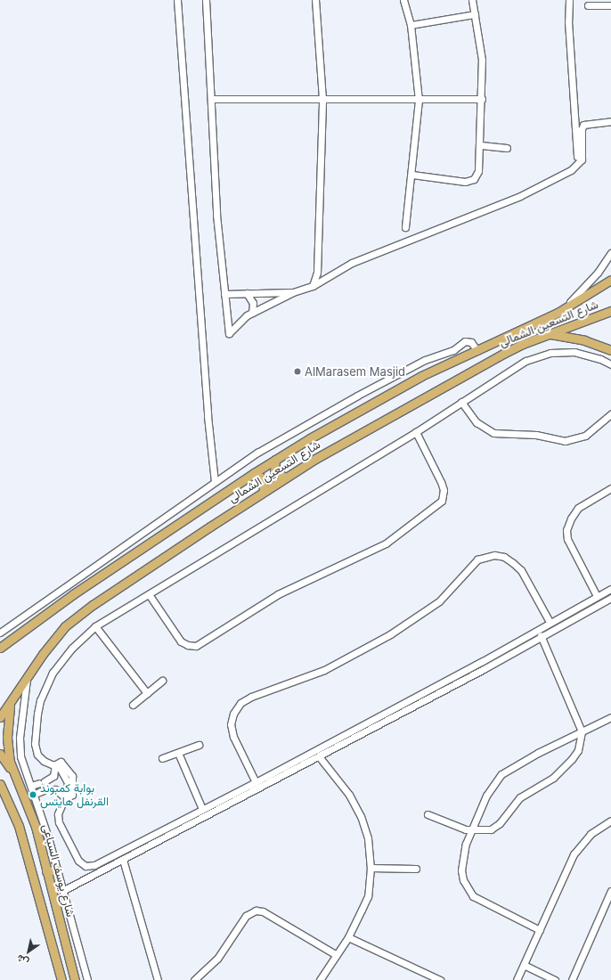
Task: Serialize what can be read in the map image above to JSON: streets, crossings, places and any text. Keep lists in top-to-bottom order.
{
  "streets": {
    "main road": ["شارع التسعين الشمالى", "شارع يوسف السباعى"]
  },
  "crossings": [
    ["شارع التسعين الشمالى", "شارع يوسف السباعى"]
  ],
  "places": ["AlMarasem Masjid", "بوابة كمبوند القرنفل هايتس"],
  "north": "bottom left"
}
